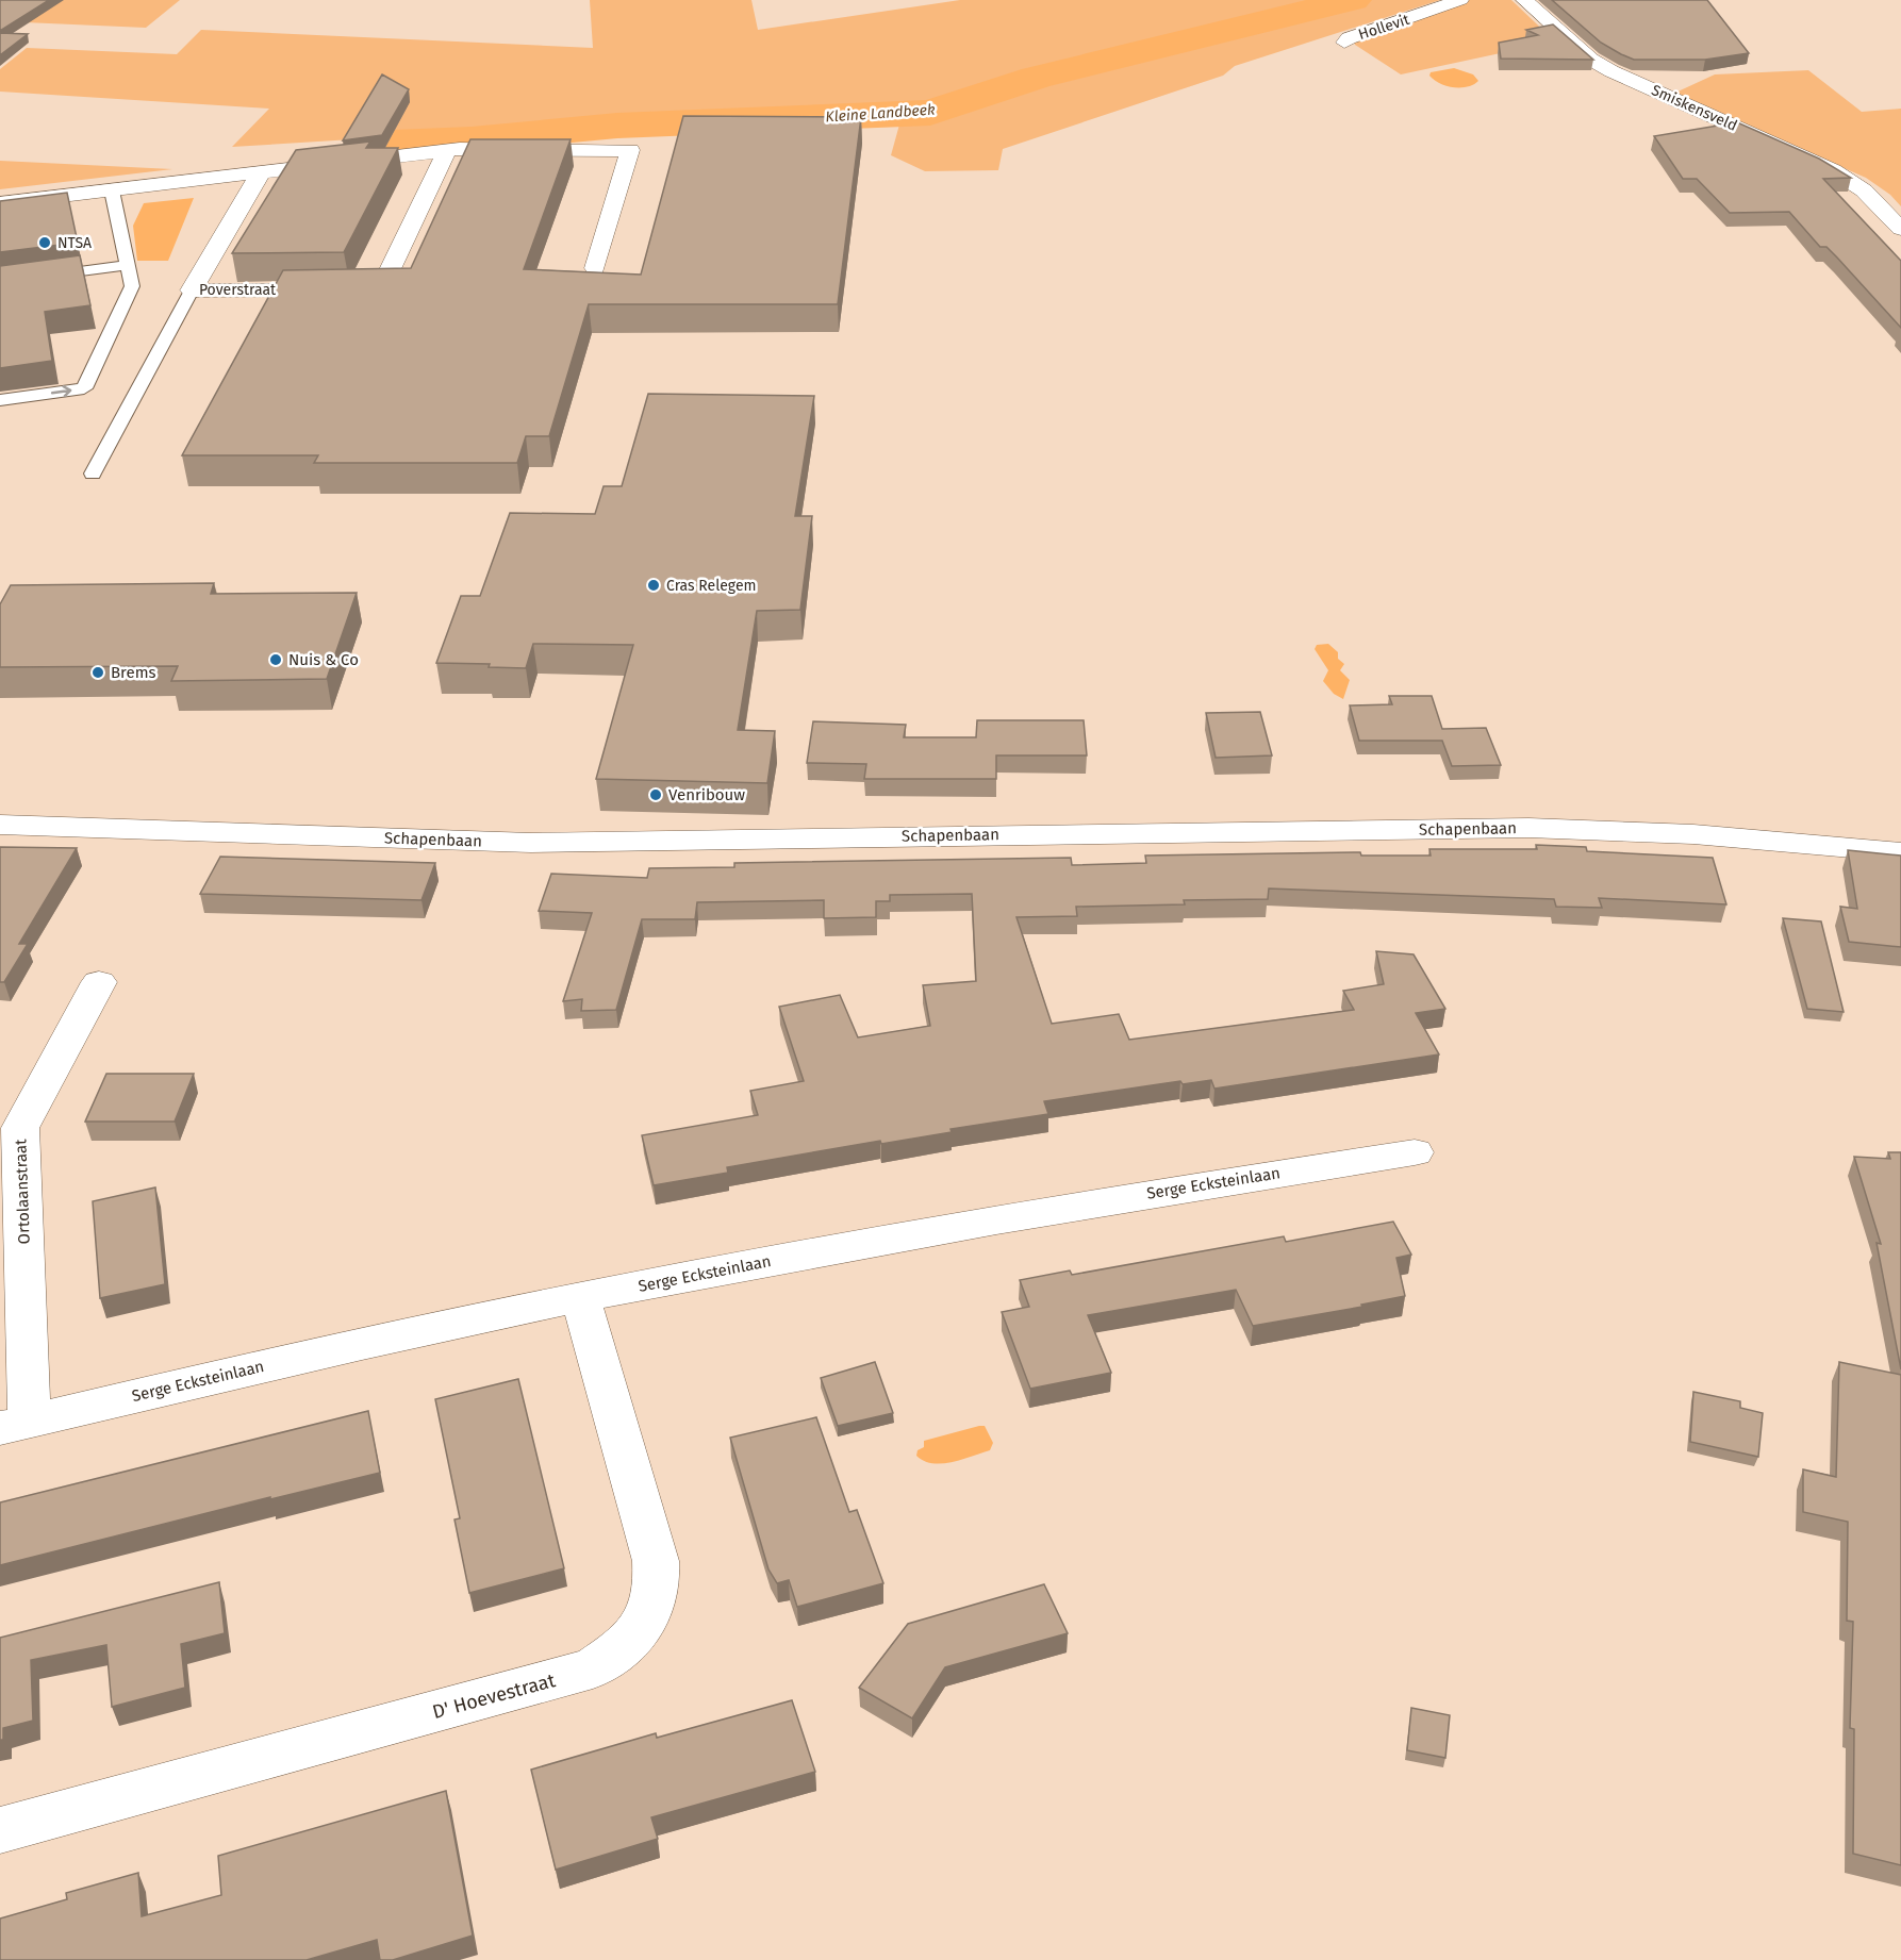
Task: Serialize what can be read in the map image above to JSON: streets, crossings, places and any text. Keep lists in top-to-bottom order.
{
  "streets": {
    "street": [
      "Hollevit",
      "Smiskensveld",
      "Poverstraat",
      "Schapenbaan",
      "Serge Ecksteinlaan",
      "Ortolaanstraat",
      "D' Hoevestraat"
    ]
  },
  "crossings": [
    ["Serge Ecksteinlaan", "Ortolaanstraat"],
    ["Serge Ecksteinlaan", "D' Hoevestraat"]
  ],
  "water": ["Kleine Landbeek"],
  "places": [
    "NTSA",
    "Cras Relegem",
    "Nuis & Co",
    "Brems",
    "Venribouw"
  ]
}
